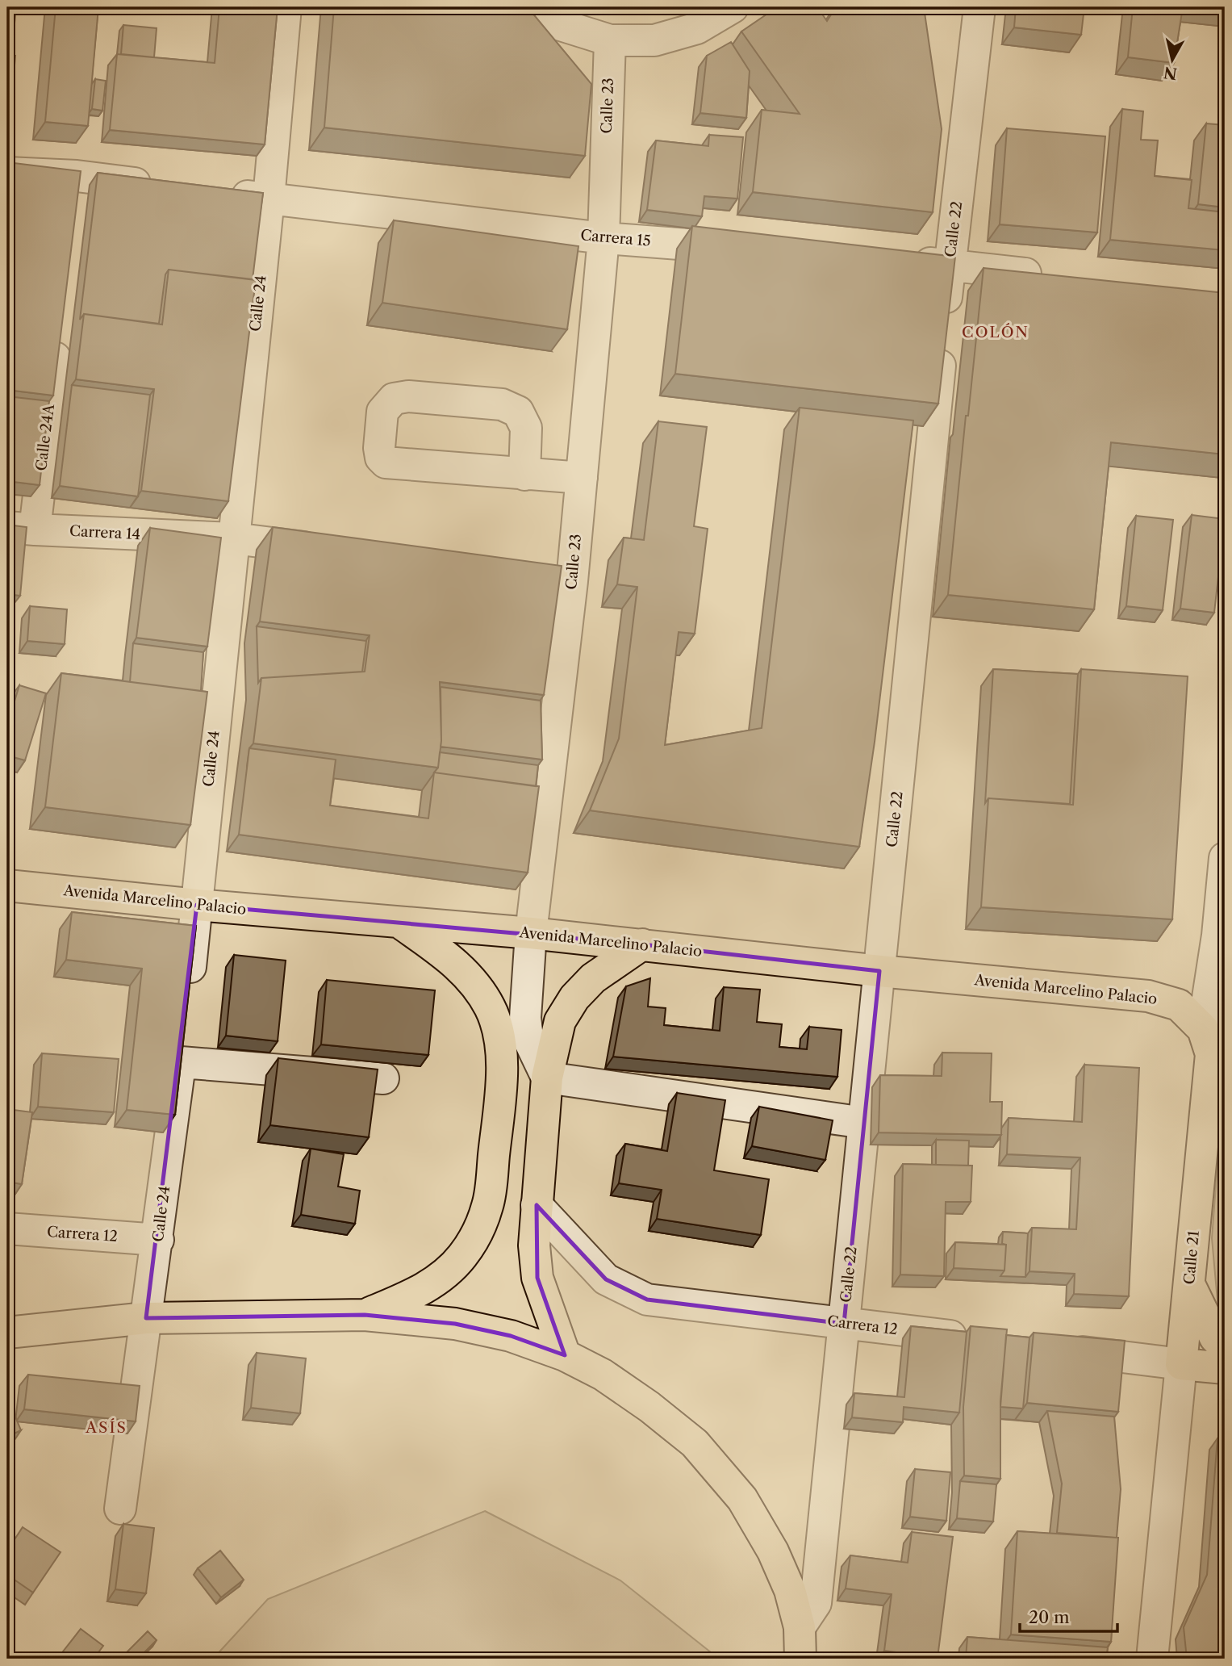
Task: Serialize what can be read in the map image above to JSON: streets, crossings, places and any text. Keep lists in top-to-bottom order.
{
  "streets": {
    "main road": ["Avenida Marcelino Palacio", "Calle 21"],
    "street": [
      "Calle 23",
      "Calle 22",
      "Carrera 15",
      "Calle 24",
      "Calle 24A",
      "Carrera 14",
      "Carrera 12"
    ]
  },
  "crossings": [
    ["Calle 23", "Carrera 15"],
    ["Calle 23", "Avenida Marcelino Palacio"],
    ["Calle 22", "Avenida Marcelino Palacio"],
    ["Calle 22", "Carrera 12"],
    ["Carrera 15", "Calle 24"],
    ["Calle 24", "Carrera 14"],
    ["Calle 24", "Avenida Marcelino Palacio"],
    ["Calle 24", "Carrera 12"],
    ["Calle 24A", "Carrera 14"],
    ["Avenida Marcelino Palacio", "Calle 21"]
  ],
  "districts": ["COLÓN", "ASÍS"],
  "scale_bar": "20 m",
  "north": "bottom"
}
